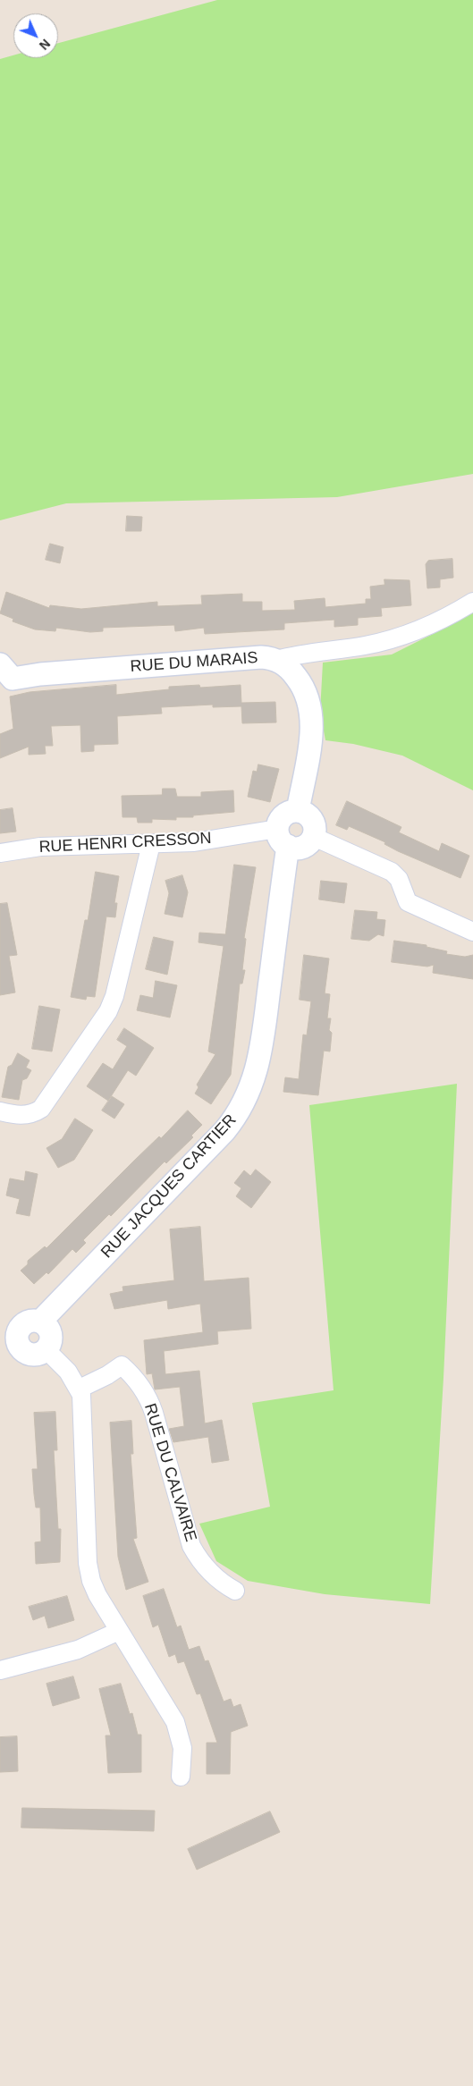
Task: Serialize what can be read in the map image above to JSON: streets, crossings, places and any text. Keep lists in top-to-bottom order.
{
  "streets": {
    "street": [
      "RUE DU MARAIS",
      "RUE HENRI CRESSON",
      "RUE JACQUES CARTIER",
      "RUE DU CALVAIRE"
    ]
  },
  "crossings": [
    ["RUE DU MARAIS", "RUE HENRI CRESSON"],
    ["RUE DU MARAIS", "RUE JACQUES CARTIER"],
    ["RUE HENRI CRESSON", "RUE JACQUES CARTIER"]
  ],
  "north": "bottom right"
}
